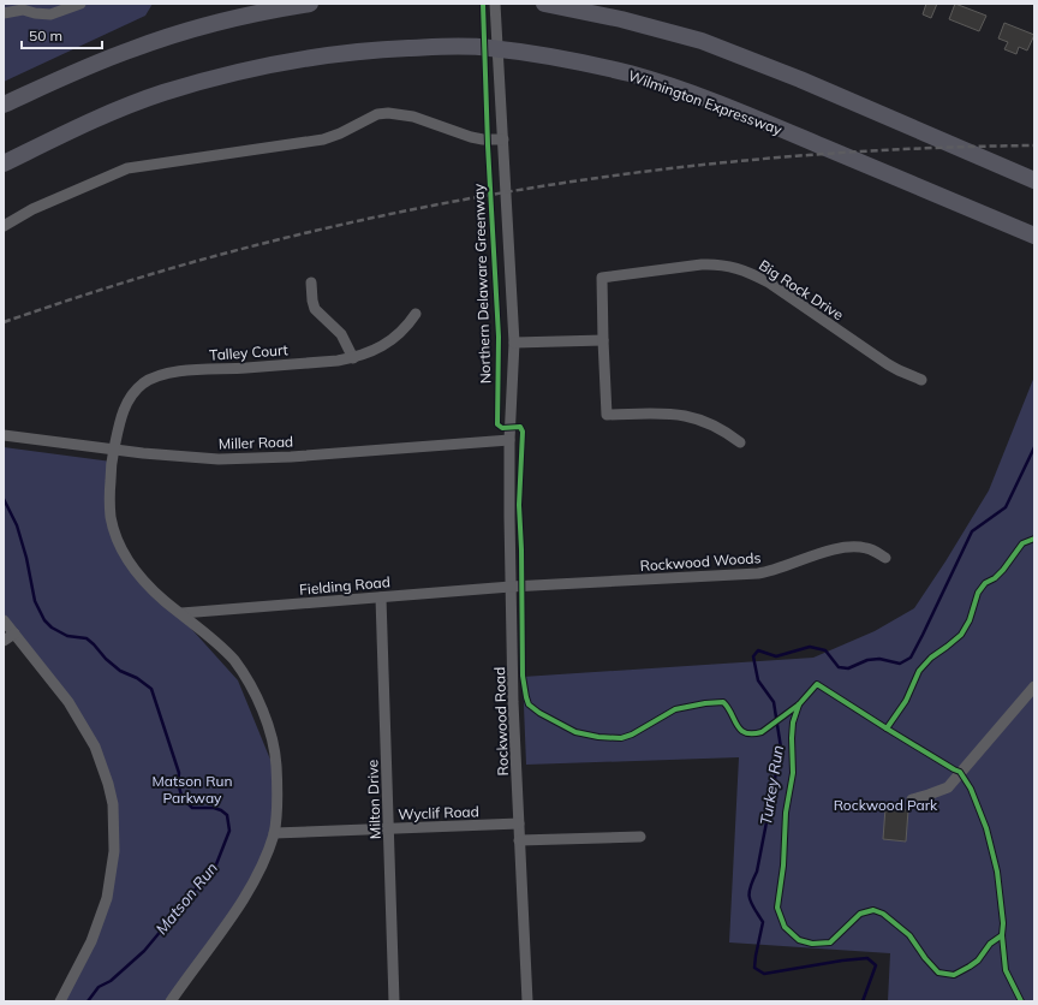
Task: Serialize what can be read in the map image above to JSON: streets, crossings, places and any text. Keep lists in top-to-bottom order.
{
  "streets": {
    "highway": ["Wilmington Expressway"],
    "street": [
      "Big Rock Drive",
      "Talley Court",
      "Miller Road",
      "Rockwood Woods",
      "Fielding Road",
      "Rockwood Road",
      "Milton Drive",
      "Wyclif Road"
    ],
    "cycle path": ["Northern Delaware Greenway"]
  },
  "crossings": [
    ["Talley Court", "Miller Road"],
    ["Talley Court", "Fielding Road"],
    ["Talley Court", "Wyclif Road"],
    ["Miller Road", "Rockwood Road"],
    ["Rockwood Woods", "Fielding Road"],
    ["Rockwood Woods", "Rockwood Road"],
    ["Fielding Road", "Rockwood Road"],
    ["Fielding Road", "Milton Drive"],
    ["Rockwood Road", "Wyclif Road"],
    ["Milton Drive", "Wyclif Road"]
  ],
  "water": ["Turkey Run", "Matson Run"],
  "parks": ["Matson Run Parkway", "Rockwood Park"],
  "scale_bar": "50 m"
}
